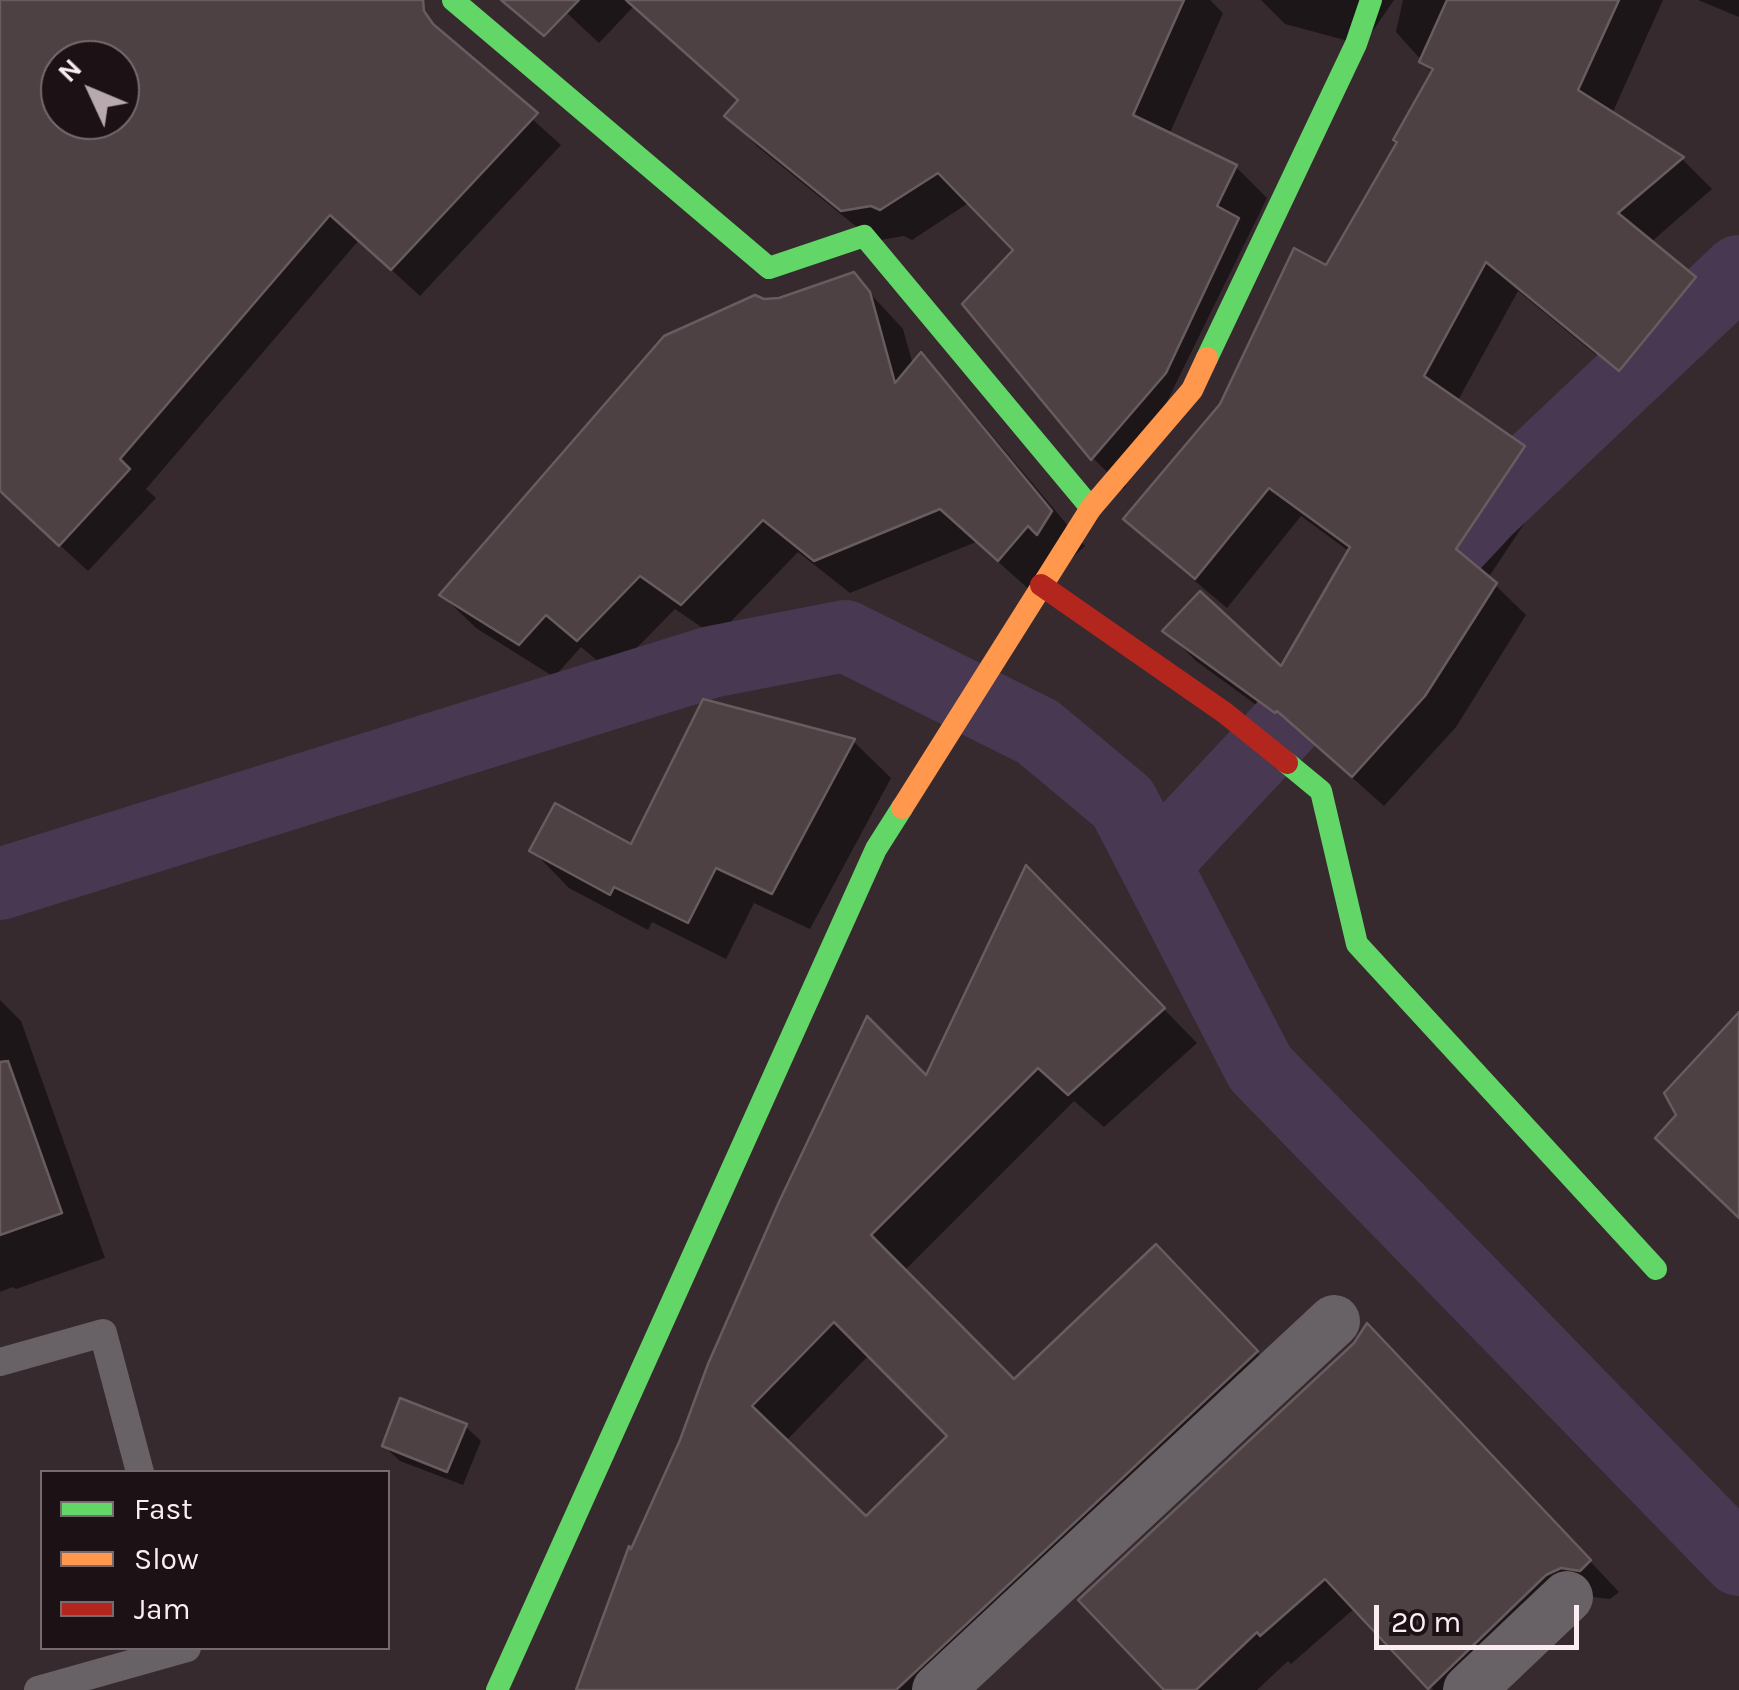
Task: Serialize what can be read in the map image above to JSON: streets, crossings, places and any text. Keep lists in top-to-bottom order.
{
  "legend": ["Fast", "Slow", "Jam"],
  "scale_bar": "20 m",
  "north": "top left"
}
